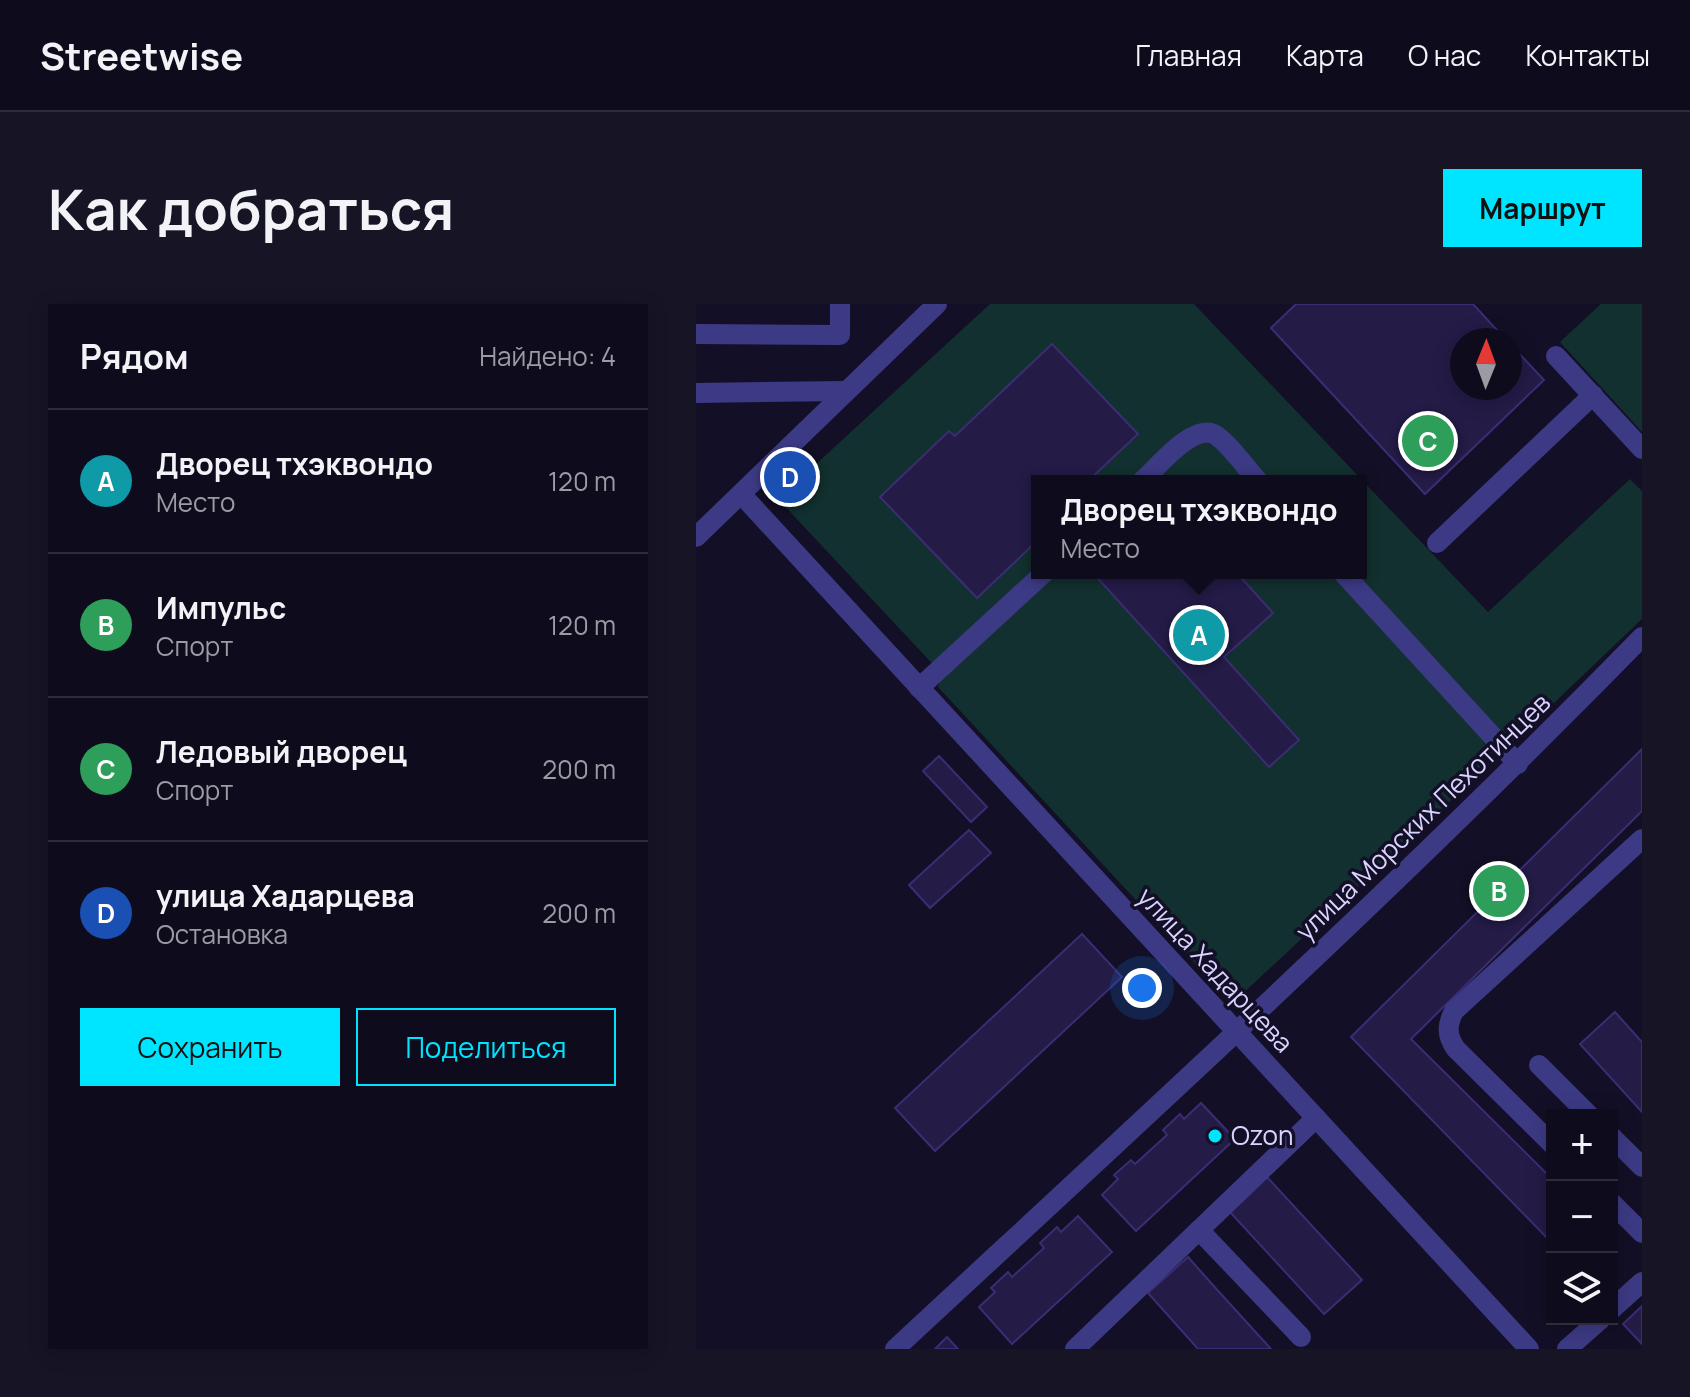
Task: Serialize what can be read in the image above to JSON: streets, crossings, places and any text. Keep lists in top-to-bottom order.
{
  "streets": {
    "street": ["улица Морских Пехотинцев", "улица Хадарцева"]
  },
  "crossings": [
    ["улица Морских Пехотинцев", "улица Хадарцева"]
  ],
  "places": ["Ozon"],
  "north": "top",
  "page": {
    "header": "Streetwise",
    "nav": [
      "Главная",
      "Карта",
      "О нас",
      "Контакты"
    ],
    "buttons": [
      "Маршрут",
      ["Сохранить", "Поделиться"]
    ],
    "title": "Как добраться",
    "heading": ["Рядом", "Найдено: 4"],
    "list": [
      {
        "mark": "A",
        "name": "Дворец тхэквондо",
        "note": "Место",
        "value": "120 m"
      },
      {
        "mark": "B",
        "name": "Импульс",
        "note": "Спорт",
        "value": "120 m"
      },
      {
        "mark": "C",
        "name": "Ледовый дворец",
        "note": "Спорт",
        "value": "200 m"
      },
      {
        "mark": "D",
        "name": "улица Хадарцева",
        "note": "Остановка",
        "value": "200 m"
      }
    ],
    "pins": [
      "C",
      "D",
      "A",
      "B"
    ],
    "popup": ["Дворец тхэквондо", "Место"],
    "map_buttons": ["+", "−"]
  }
}
